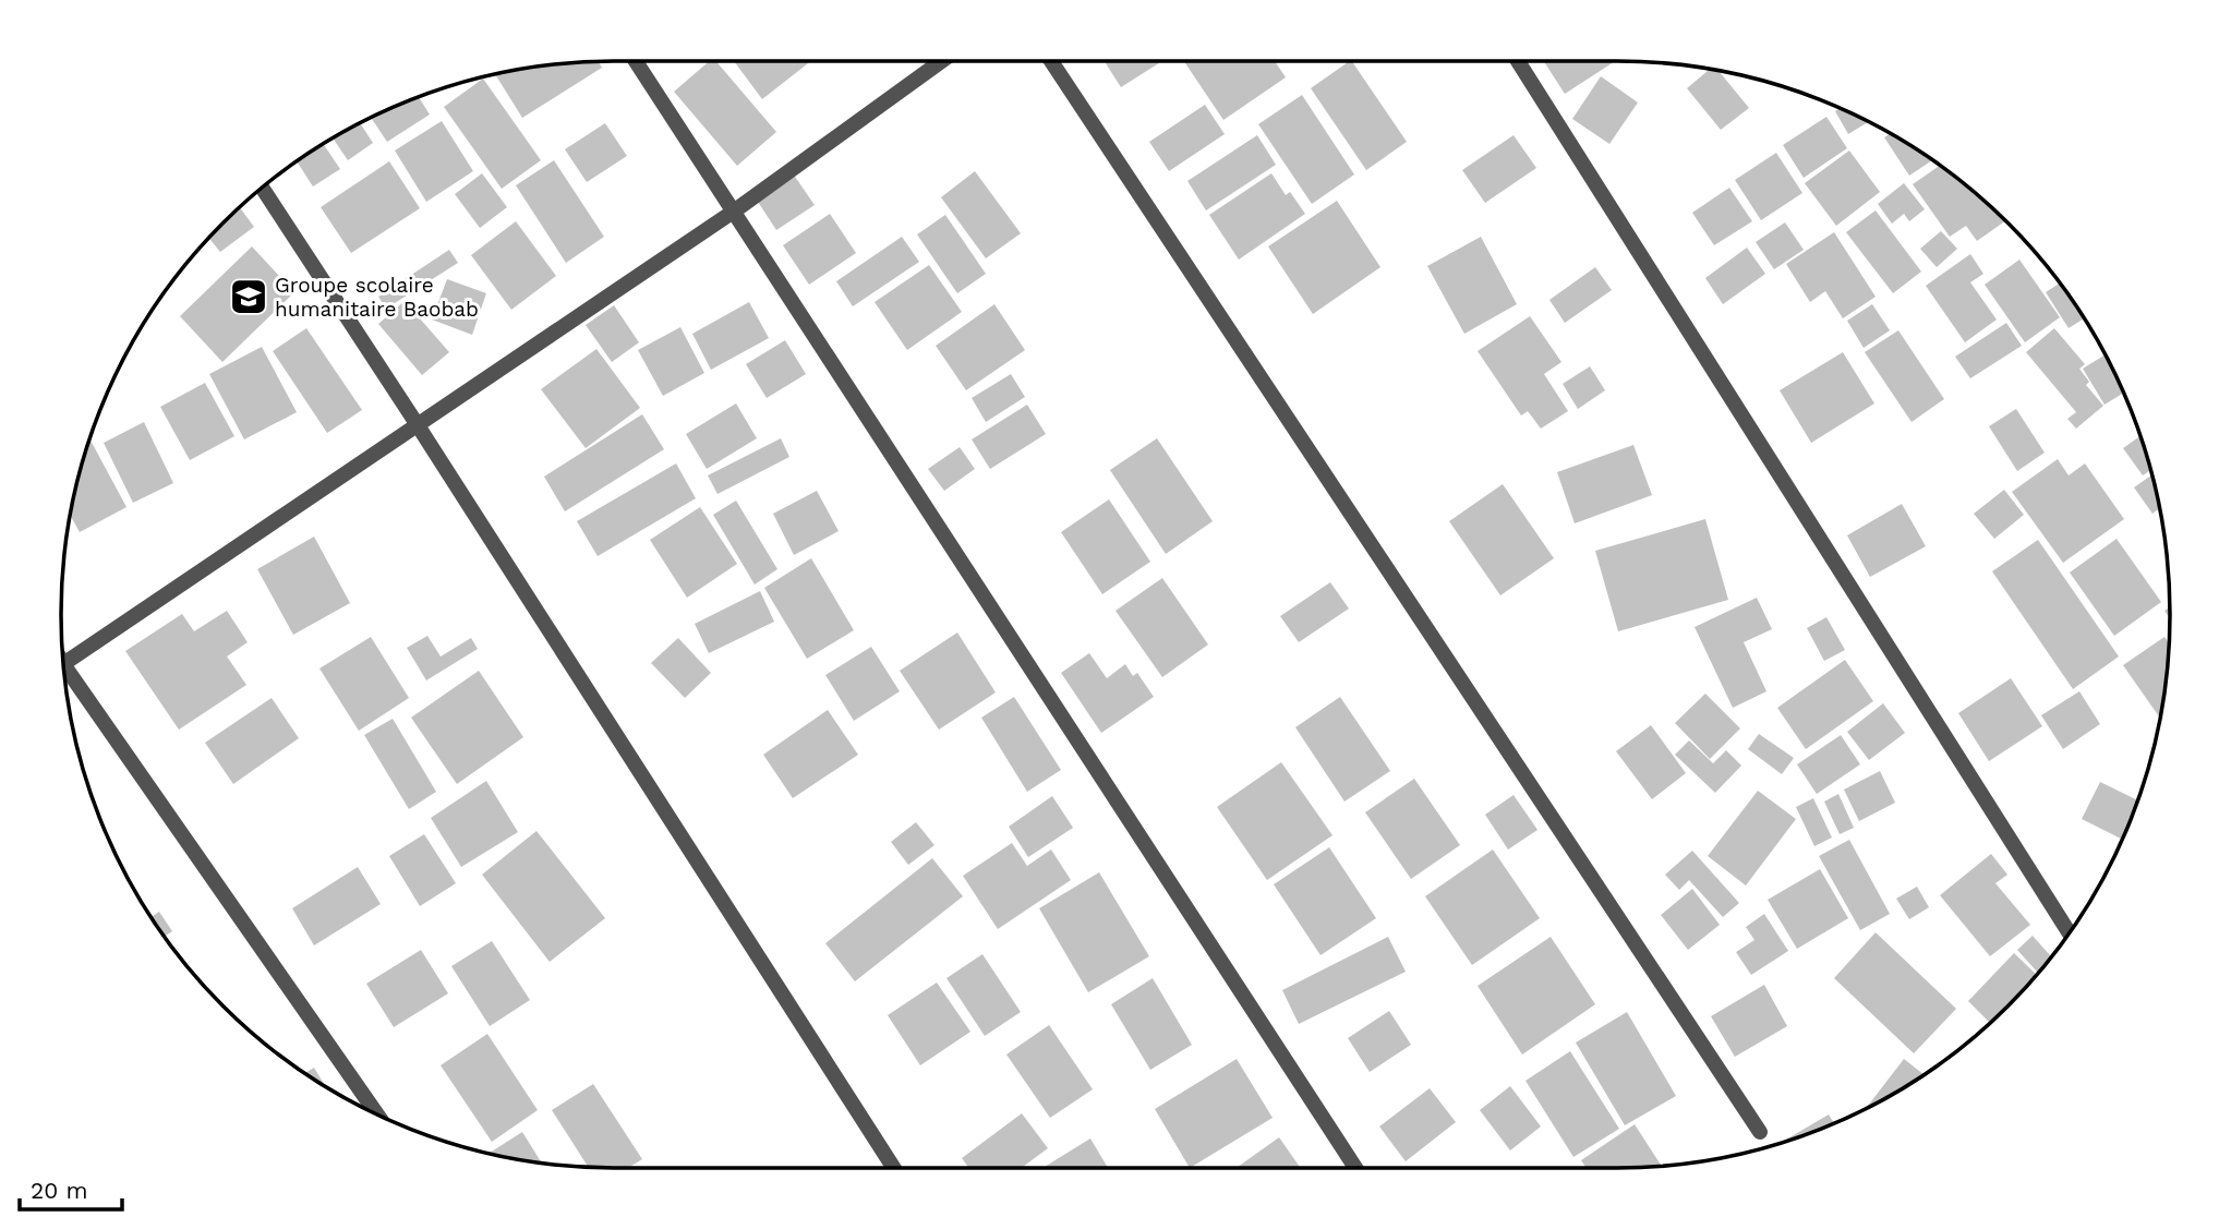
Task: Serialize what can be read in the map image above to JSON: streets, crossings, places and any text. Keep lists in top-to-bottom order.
{
  "places": {
    "school or university": ["Groupe scolaire humanitaire Baobab"]
  },
  "scale_bar": "20 m"
}
